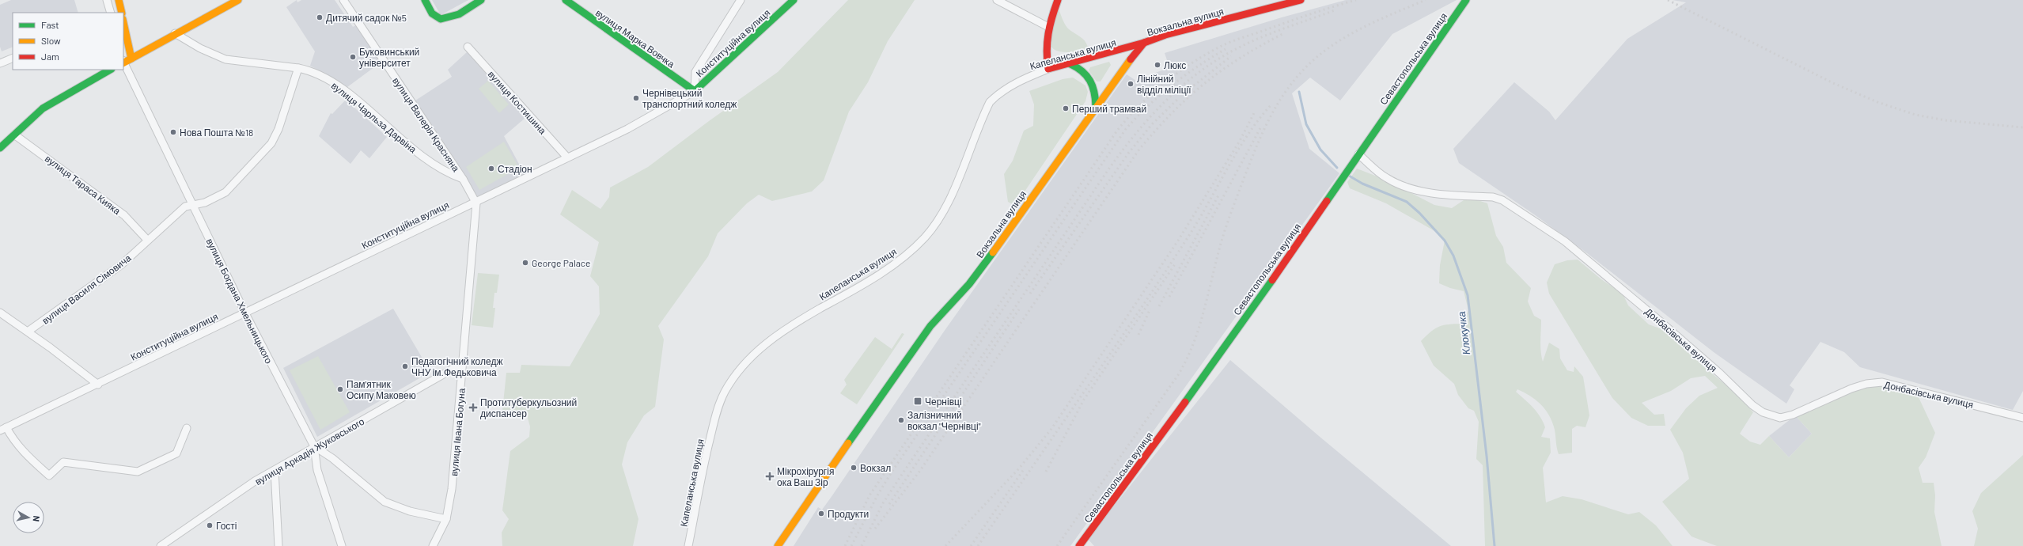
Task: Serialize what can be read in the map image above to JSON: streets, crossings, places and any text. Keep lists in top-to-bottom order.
{
  "streets": {
    "street": [
      "Вокзальна вулиця",
      "вулиця Марка Вовчка",
      "Конституційна вулиця",
      "Капеланська вулиця",
      "Севастопольська вулиця",
      "вулиця Костишина",
      "вулиця Чарльза Дарвіна",
      "вулиця Валерія Красняна",
      "вулиця Тараса Кияка",
      "вулиця Василя Сімовича",
      "вулиця Богдана Хмельницького",
      "Донбасівська вулиця",
      "вулиця Івана Богуна",
      "вулиця Аркадія Жуковського"
    ]
  },
  "crossings": [
    ["Вокзальна вулиця", "Капеланська вулиця"],
    ["вулиця Марка Вовчка", "Конституційна вулиця"],
    ["Конституційна вулиця", "вулиця Костишина"],
    ["Конституційна вулиця", "вулиця Валерія Красняна"],
    ["Конституційна вулиця", "вулиця Богдана Хмельницького"],
    ["Конституційна вулиця", "вулиця Івана Богуна"],
    ["Севастопольська вулиця", "Донбасівська вулиця"],
    ["вулиця Чарльза Дарвіна", "вулиця Валерія Красняна"],
    ["вулиця Чарльза Дарвіна", "вулиця Василя Сімовича"],
    ["вулиця Валерія Красняна", "вулиця Івана Богуна"],
    ["вулиця Тараса Кияка", "вулиця Василя Сімовича"],
    ["вулиця Василя Сімовича", "вулиця Богдана Хмельницького"],
    ["вулиця Богдана Хмельницького", "вулиця Аркадія Жуковського"],
    ["вулиця Івана Богуна", "вулиця Аркадія Жуковського"]
  ],
  "water": ["Клокучка"],
  "places": {
    "other": [
      "Дитячий садок №5",
      "Буковинський університет",
      "Люкс",
      "Лінійний відділ міліції",
      "Чернівецький транспортний коледж",
      "Перший трамвай",
      "Нова Пошта №18",
      "Стадіон",
      "George Palace",
      "Педагогічний коледж ЧНУ ім.Федьковича",
      "Пам'ятник Осипу Маковею",
      "Залізничний вокзал \"Чернівці\"",
      "Вокзал",
      "Продукти",
      "Гості"
    ],
    "transit": ["Чернівці"],
    "health": ["Протитуберкульозний диспансер", "Мікрохірургія ока Ваш Зір"]
  },
  "legend": ["Fast", "Slow", "Jam"],
  "north": "right"
}
